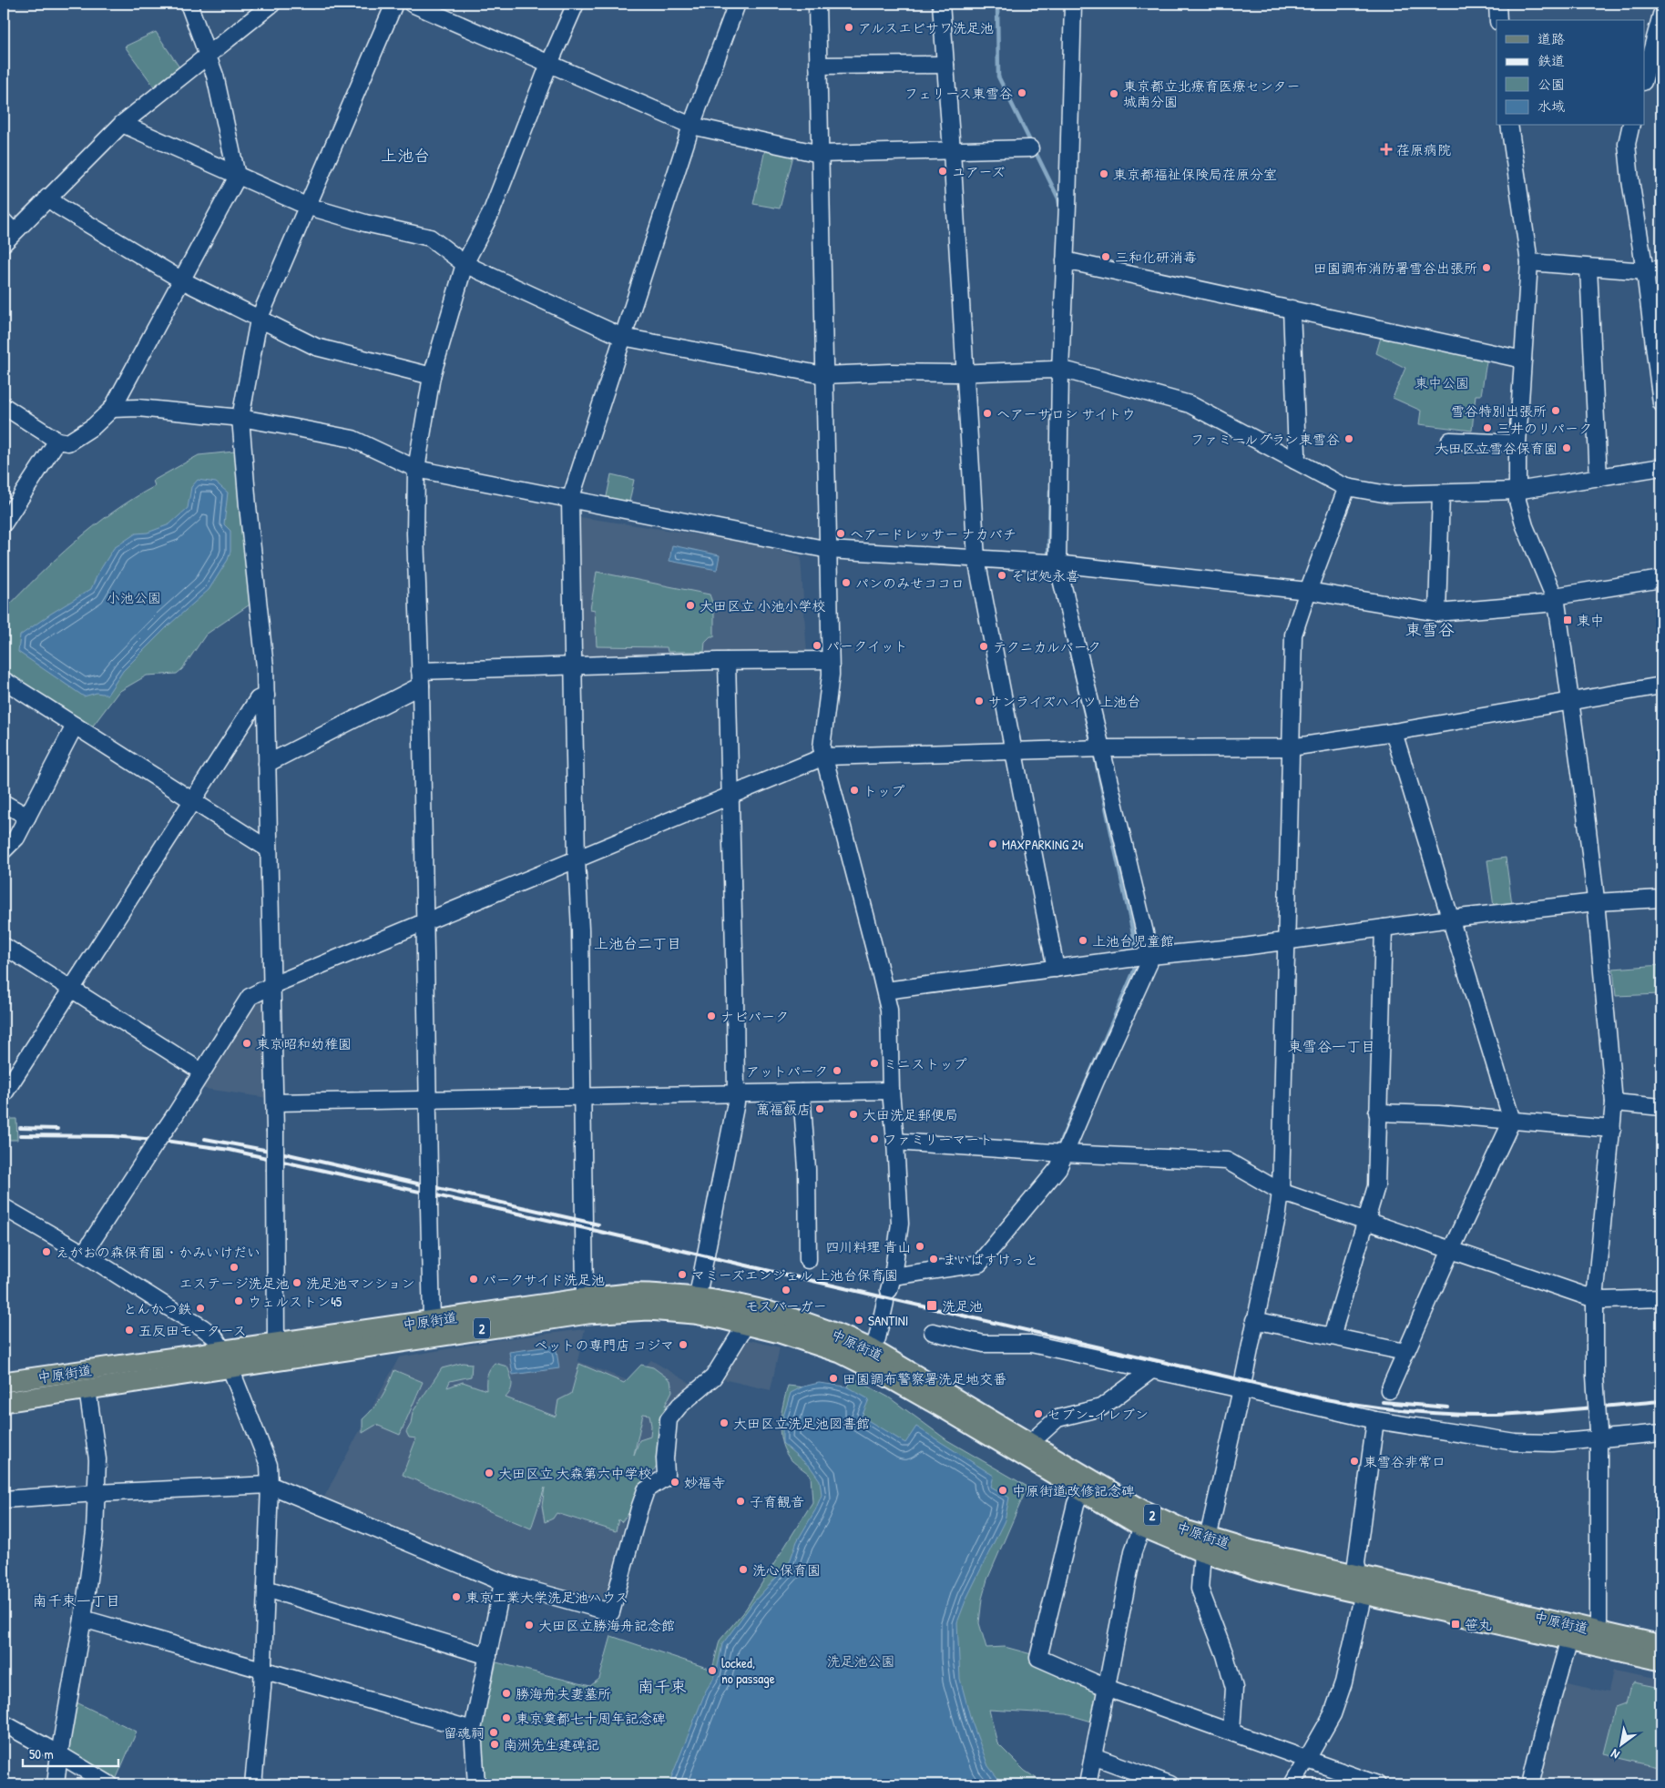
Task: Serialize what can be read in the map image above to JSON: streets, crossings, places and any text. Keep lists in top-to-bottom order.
{
  "streets": {
    "main road": ["中原街道", "2"]
  },
  "districts": [
    "上池台",
    "東雪谷",
    "上池台二丁目",
    "東雪谷一丁目",
    "南千束一丁目",
    "南千束"
  ],
  "parks": ["東中公園", "小池公園", "洗足池公園"],
  "places": {
    "other": [
      "アルスエビサワ洗足池",
      "フェリース東雪谷",
      "東京都立北療育医療センター 城南分園",
      "ユアーズ",
      "東京都福祉保険局荏原分室",
      "三和化研消毒",
      "田園調布消防署雪谷出張所",
      "雪谷特別出張所",
      "ヘアーサロン サイトウ",
      "三井のリパーク",
      "ファミールグラン東雪谷",
      "大田区立雪谷保育園",
      "ヘアードレッサー ナカバチ",
      "そば処永喜",
      "パンのみせココロ",
      "大田区立 小池小学校",
      "パークイット",
      "テクニカルパーク",
      "サンライズハイツ 上池台",
      "トップ",
      "MAXPARKING 24",
      "上池台児童館",
      "ナビパーク",
      "東京昭和幼稚園",
      "ミニストップ",
      "アットパーク",
      "萬福飯店",
      "大田洗足郵便局",
      "ファミリーマート",
      "四川料理 青山",
      "えがおの森保育園・かみいけだい",
      "まいばすけっと",
      "エステージ洗足池",
      "マミーズエンジェル 上池台保育園",
      "パークサイド洗足池",
      "洗足池マンション",
      "モスバーガー",
      "ウェルストン45",
      "とんかつ鉄",
      "SANTINI",
      "五反田モータース",
      "ペットの専門店 コジマ",
      "田園調布警察署洗足地交番",
      "セブン-イレブン",
      "大田区立洗足池図書館",
      "東雪谷非常口",
      "大田区立 大森第六中学校",
      "妙福寺",
      "中原街道改修記念碑",
      "子育観音",
      "洗心保育園",
      "東京工業大学洗足池ハウス",
      "大田区立勝海舟記念館",
      "locked, no passage",
      "勝海舟夫妻墓所",
      "東京奠都七十周年記念碑",
      "留魂祠",
      "南洲先生建碑記"
    ],
    "health": ["荏原病院"],
    "transit": ["東中", "洗足池", "笹丸"]
  },
  "legend": [
    "道路",
    "鉄道",
    "公園",
    "水域"
  ],
  "scale_bar": "50 m",
  "north": "bottom left"
}
